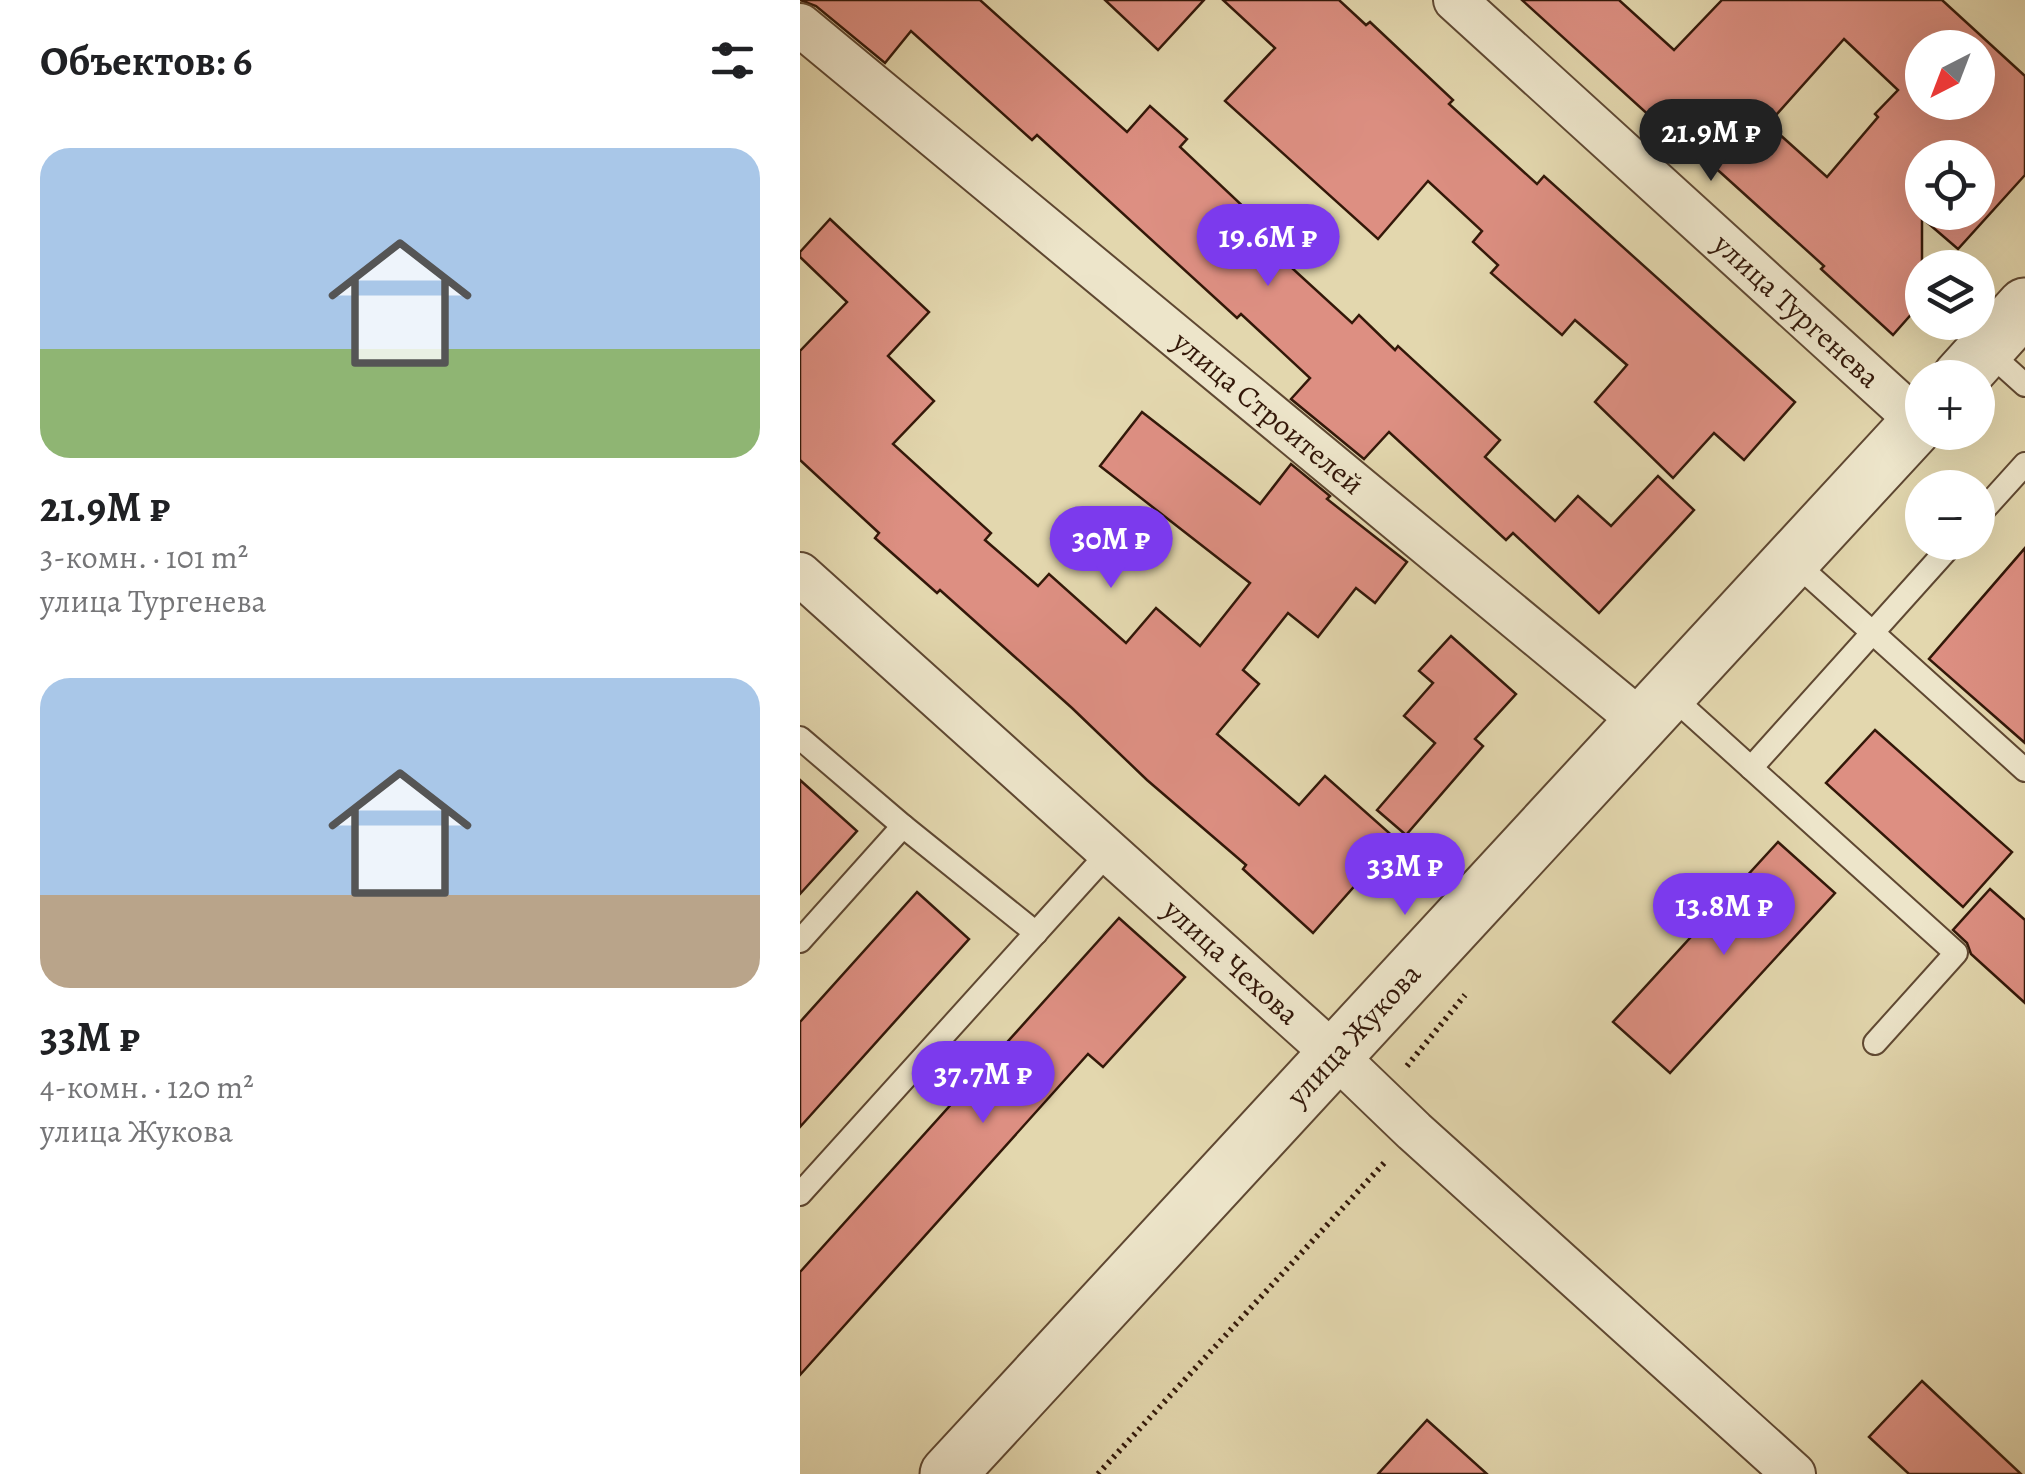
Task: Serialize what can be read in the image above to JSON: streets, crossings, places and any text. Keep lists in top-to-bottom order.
{
  "streets": {
    "street": [
      "улица Тургенева",
      "улица Строителей",
      "улица Чехова",
      "улица Жукова"
    ]
  },
  "crossings": [
    ["улица Строителей", "улица Жукова"],
    ["улица Чехова", "улица Жукова"]
  ],
  "north": "bottom left",
  "page": {
    "heading": "Объектов: 6",
    "map_buttons": ["+", "−"],
    "price": [
      "21.9M ₽",
      "19.6M ₽",
      "30M ₽",
      "33M ₽",
      "13.8M ₽",
      "37.7M ₽"
    ],
    "list": [
      {
        "name": "21.9M ₽",
        "note": "3-комн. · 101 m² · улица Тургенева"
      },
      {
        "name": "33M ₽",
        "note": "4-комн. · 120 m² · улица Жукова"
      }
    ]
  }
}
